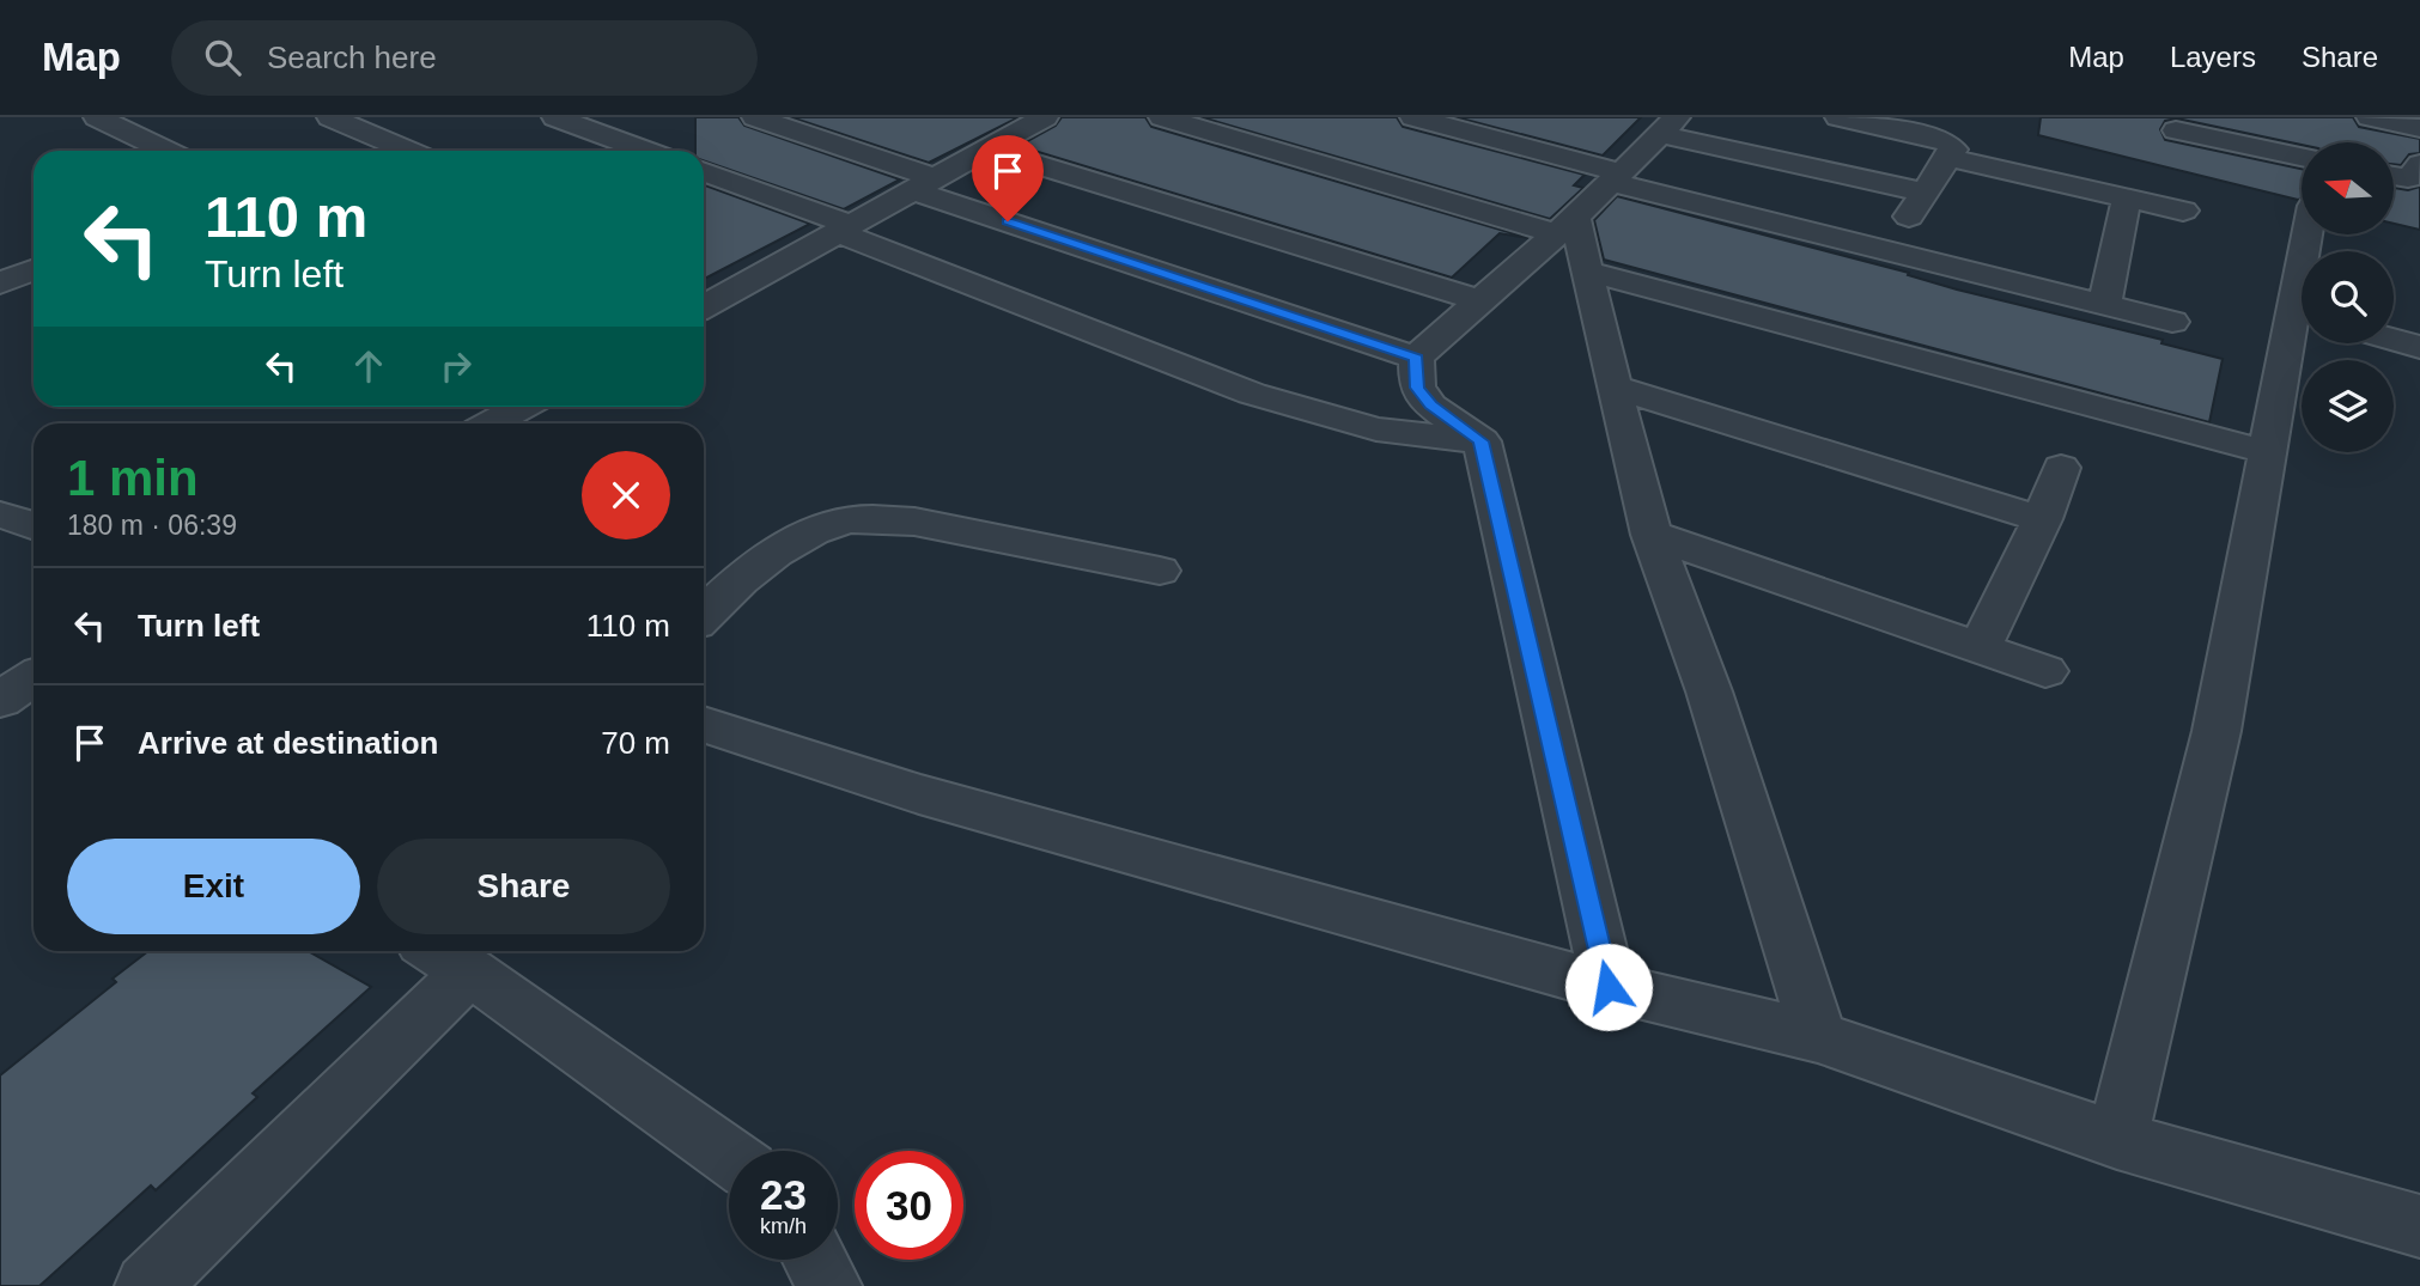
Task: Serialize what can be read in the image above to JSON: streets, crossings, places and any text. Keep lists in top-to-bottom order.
{
  "north": "left",
  "page": {
    "header": "Map",
    "search": "Search here",
    "nav": ["Map", "Layers", "Share"],
    "turn": ["110 m", "Turn left"],
    "heading": ["1 min", "180 m · 06:39"],
    "list": [
      {
        "name": "Turn left",
        "value": "110 m"
      },
      {
        "name": "Arrive at destination",
        "value": "70 m"
      }
    ],
    "buttons": ["Exit", "Share"],
    "speed": "23 km/h",
    "limit": "30"
  }
}
